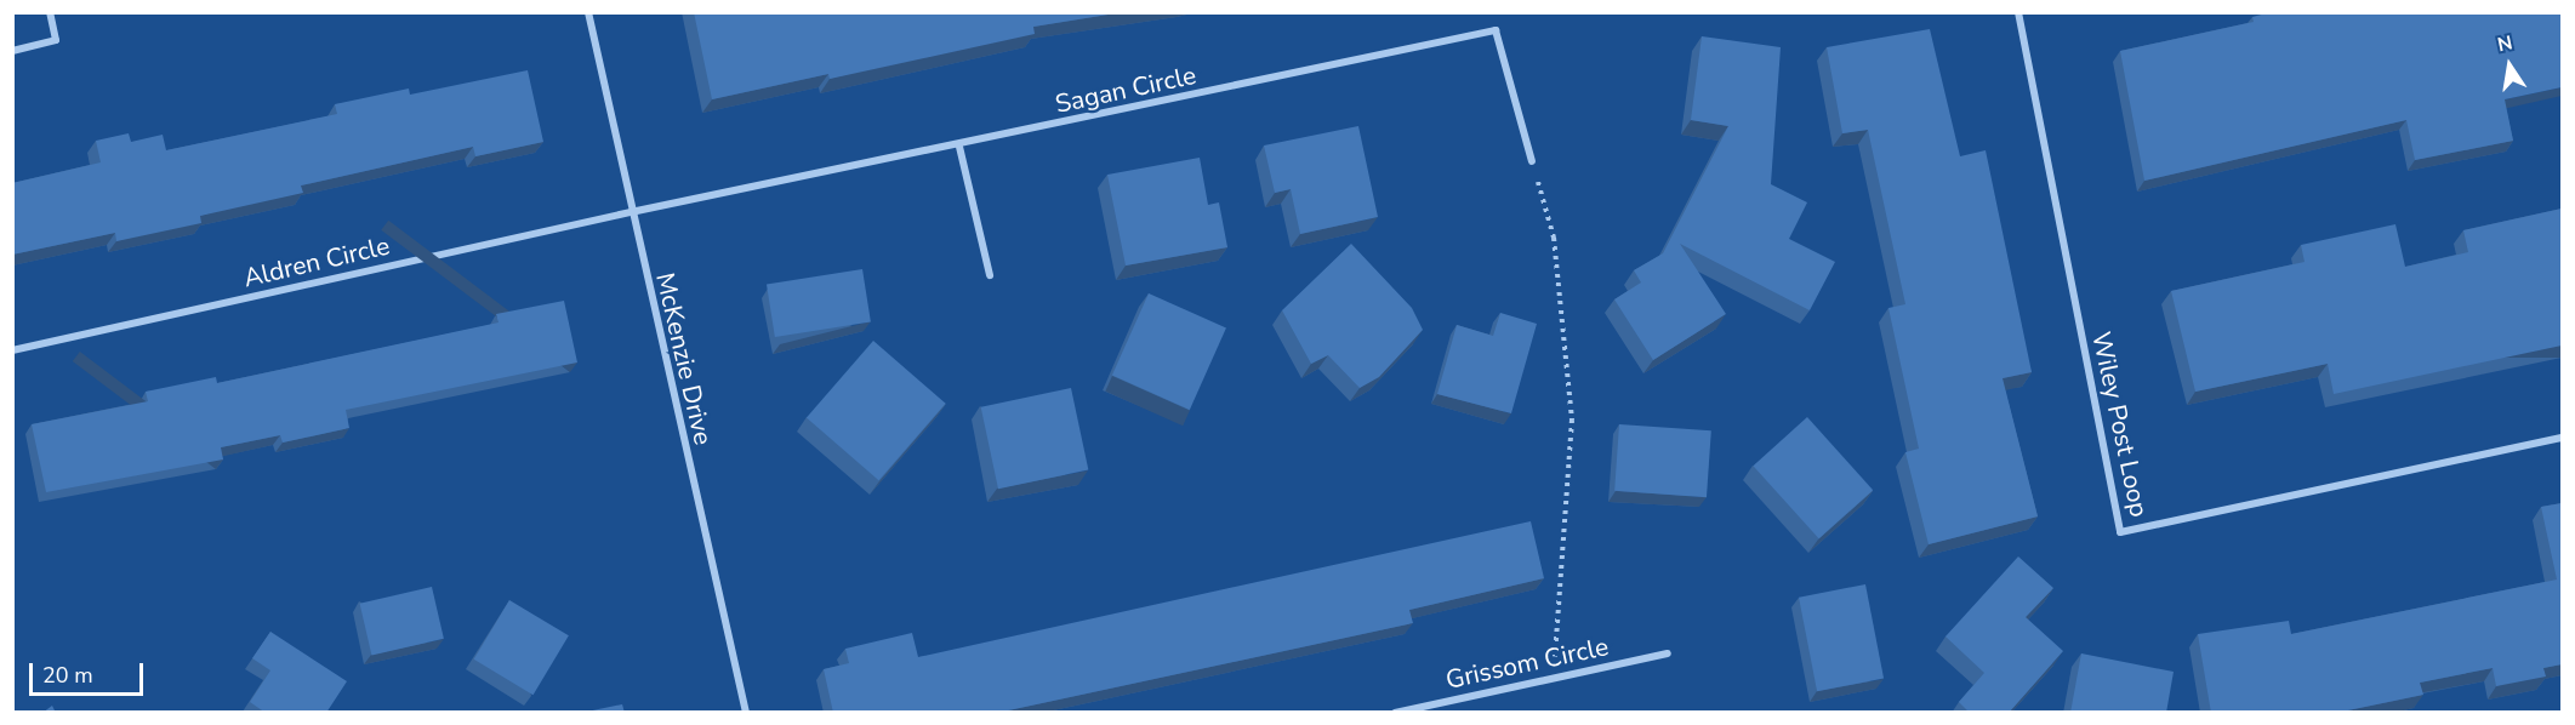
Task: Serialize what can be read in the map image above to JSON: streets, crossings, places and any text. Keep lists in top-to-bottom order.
{
  "streets": {
    "street": [
      "Sagan Circle",
      "Aldren Circle",
      "McKenzie Drive",
      "Wiley Post Loop",
      "Grissom Circle"
    ]
  },
  "crossings": [
    ["Sagan Circle", "Aldren Circle"],
    ["Sagan Circle", "McKenzie Drive"],
    ["Aldren Circle", "McKenzie Drive"]
  ],
  "scale_bar": "20 m",
  "north": "top"
}
